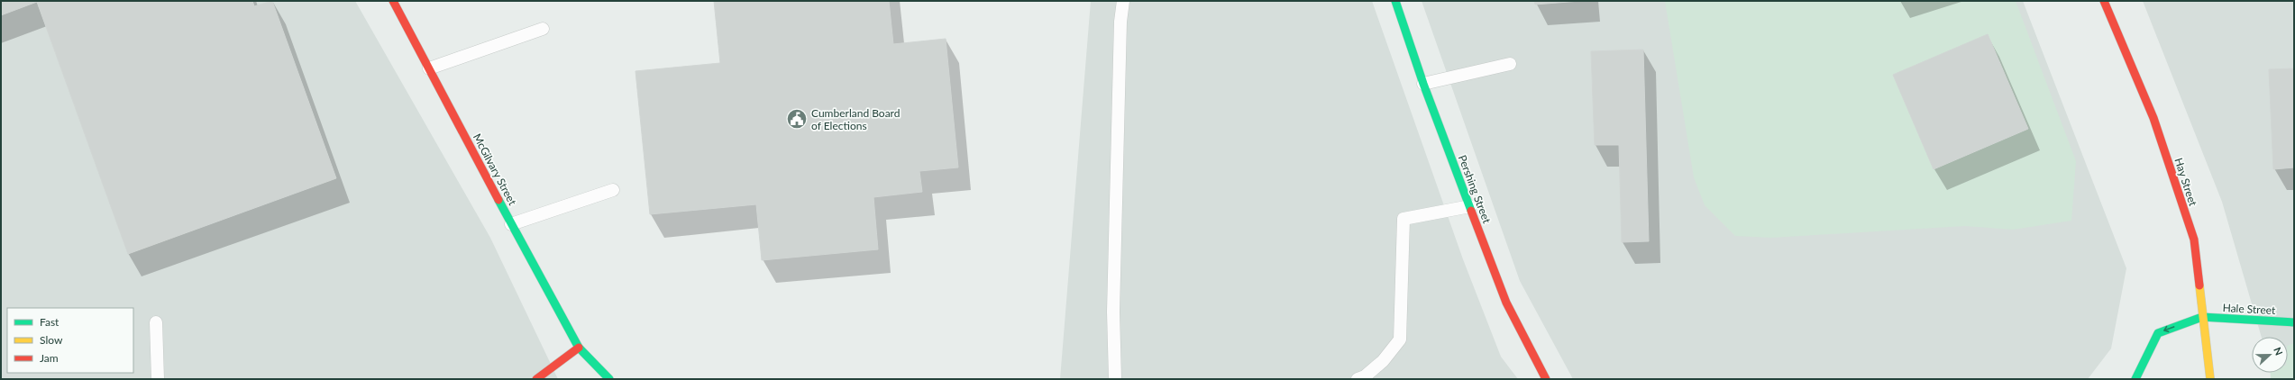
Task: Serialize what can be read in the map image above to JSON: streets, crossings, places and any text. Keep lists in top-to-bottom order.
{
  "streets": {
    "street": [
      "McGilvary Street",
      "Hay Street",
      "Pershing Street",
      "Hale Street"
    ]
  },
  "crossings": [
    ["Hay Street", "Hale Street"]
  ],
  "places": {
    "public building": ["Cumberland Board of Elections"]
  },
  "legend": ["Fast", "Slow", "Jam"],
  "north": "right"
}
